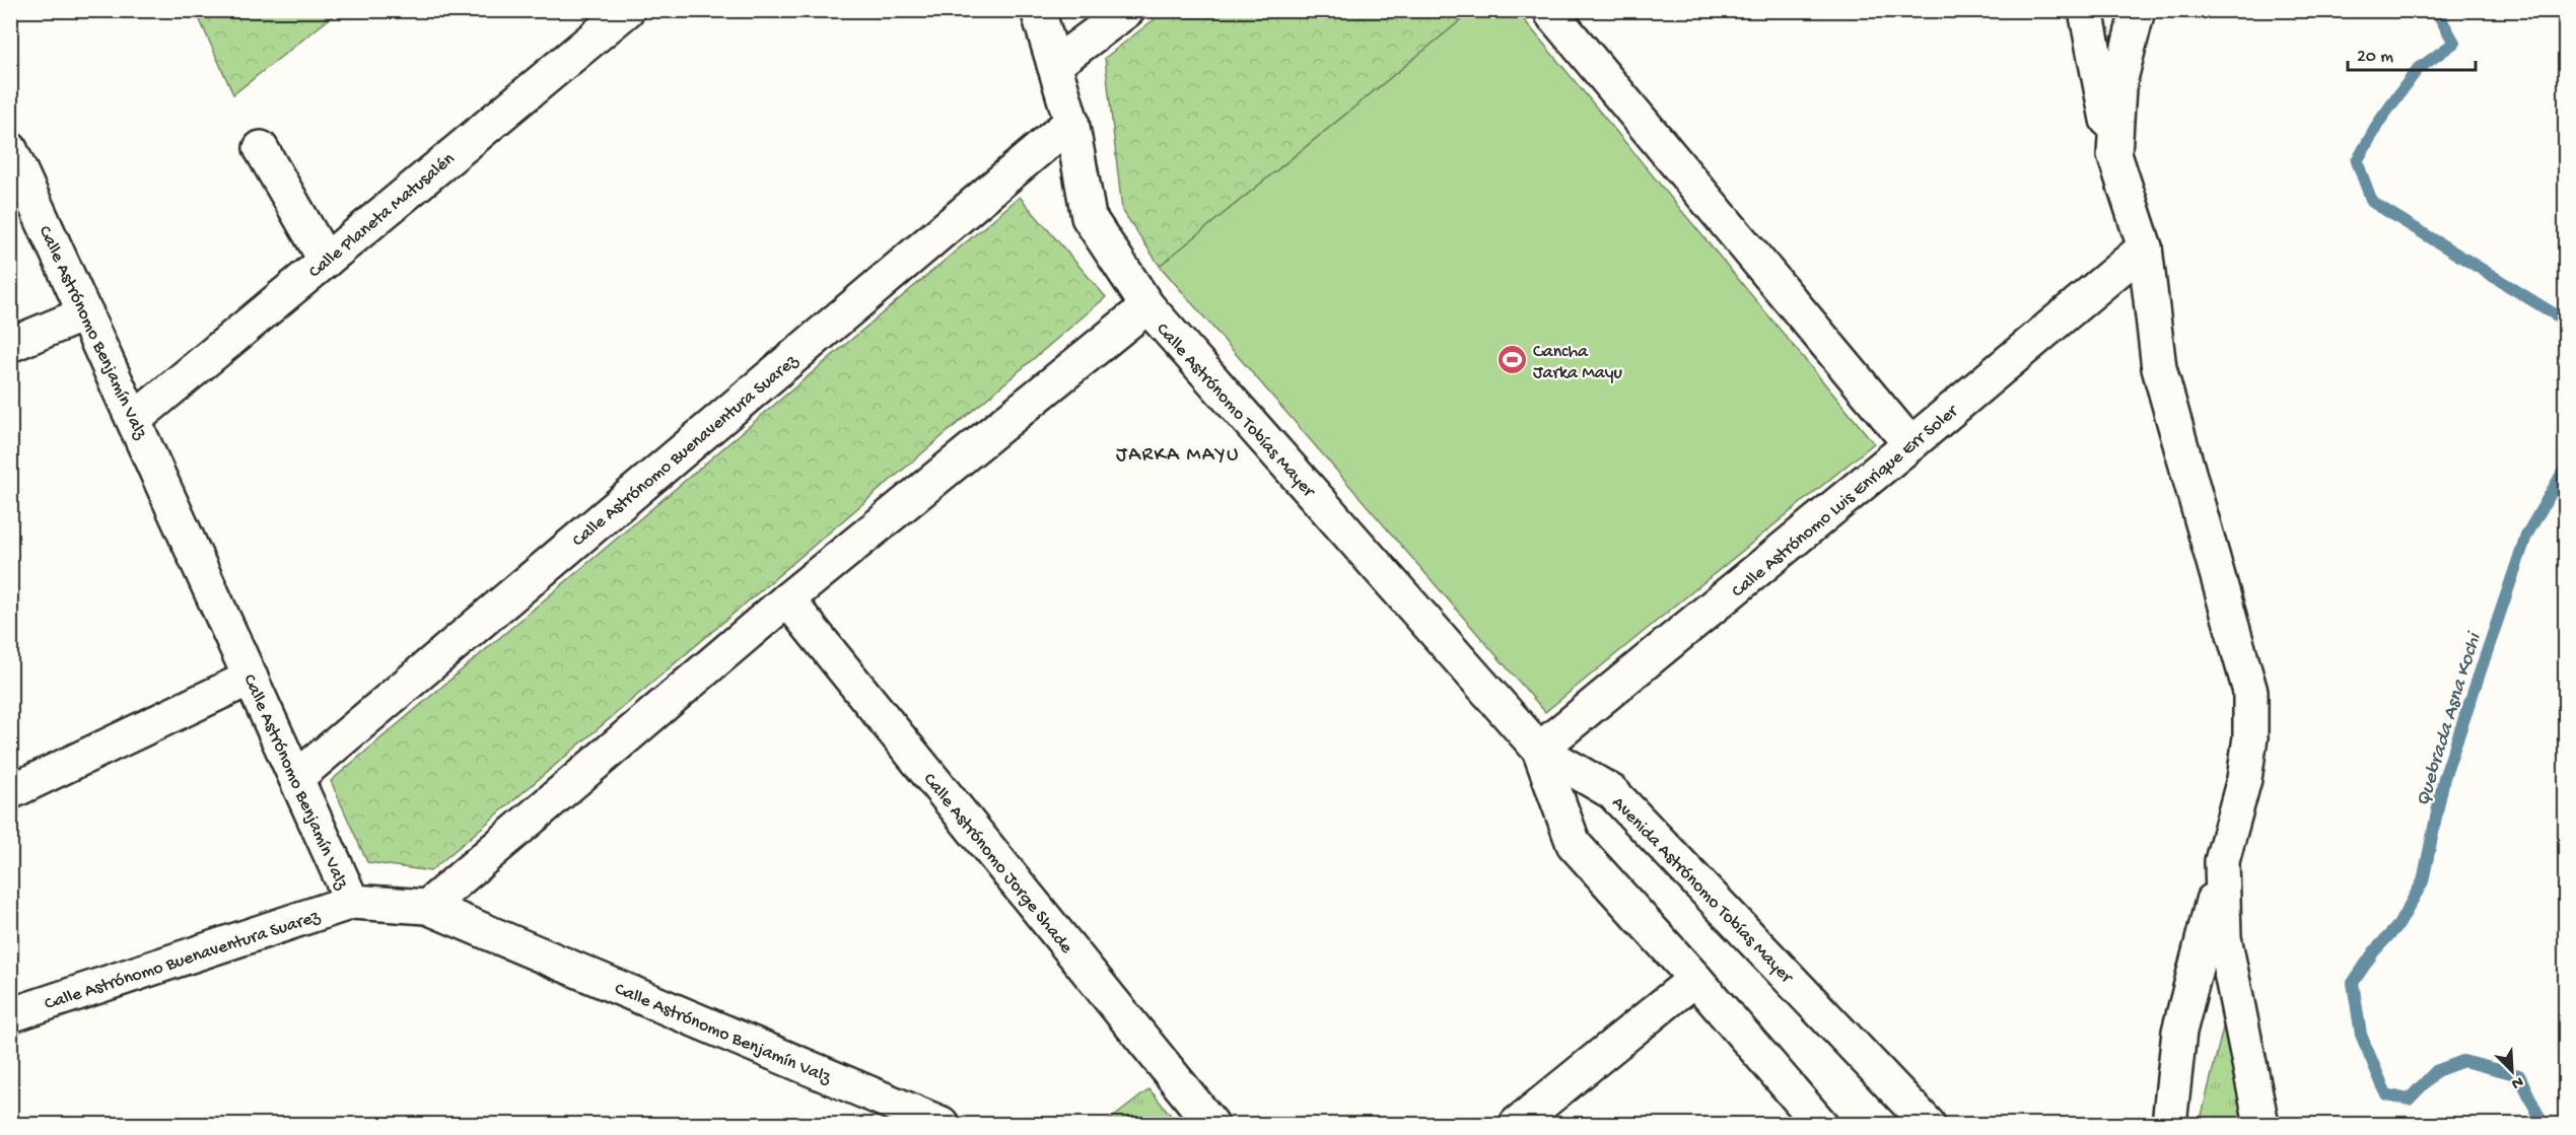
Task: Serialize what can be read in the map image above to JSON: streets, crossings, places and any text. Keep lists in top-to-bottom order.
{
  "streets": {
    "street": [
      "Calle Planeta Matusalén",
      "Calle Astrónomo Benjamín Valz",
      "Calle Astrónomo Tobías Mayer",
      "Calle Astrónomo Buenaventura Suarez",
      "Calle Astrónomo Luis Enrique Err Soler",
      "Calle Astrónomo Jorge Shade",
      "Avenida Astrónomo Tobías Mayer"
    ]
  },
  "crossings": [
    ["Calle Planeta Matusalén", "Calle Astrónomo Benjamín Valz"],
    ["Calle Astrónomo Benjamín Valz", "Calle Astrónomo Buenaventura Suarez"],
    ["Calle Astrónomo Tobías Mayer", "Calle Astrónomo Buenaventura Suarez"],
    ["Calle Astrónomo Tobías Mayer", "Calle Astrónomo Luis Enrique Err Soler"],
    ["Calle Astrónomo Tobías Mayer", "Avenida Astrónomo Tobías Mayer"],
    ["Calle Astrónomo Luis Enrique Err Soler", "Avenida Astrónomo Tobías Mayer"]
  ],
  "districts": ["JARKA MAYU"],
  "water": ["Quebrada Asna Kochi"],
  "places": {
    "sports": ["Cancha Jarka Mayu"]
  },
  "scale_bar": "20 m",
  "north": "bottom right"
}
